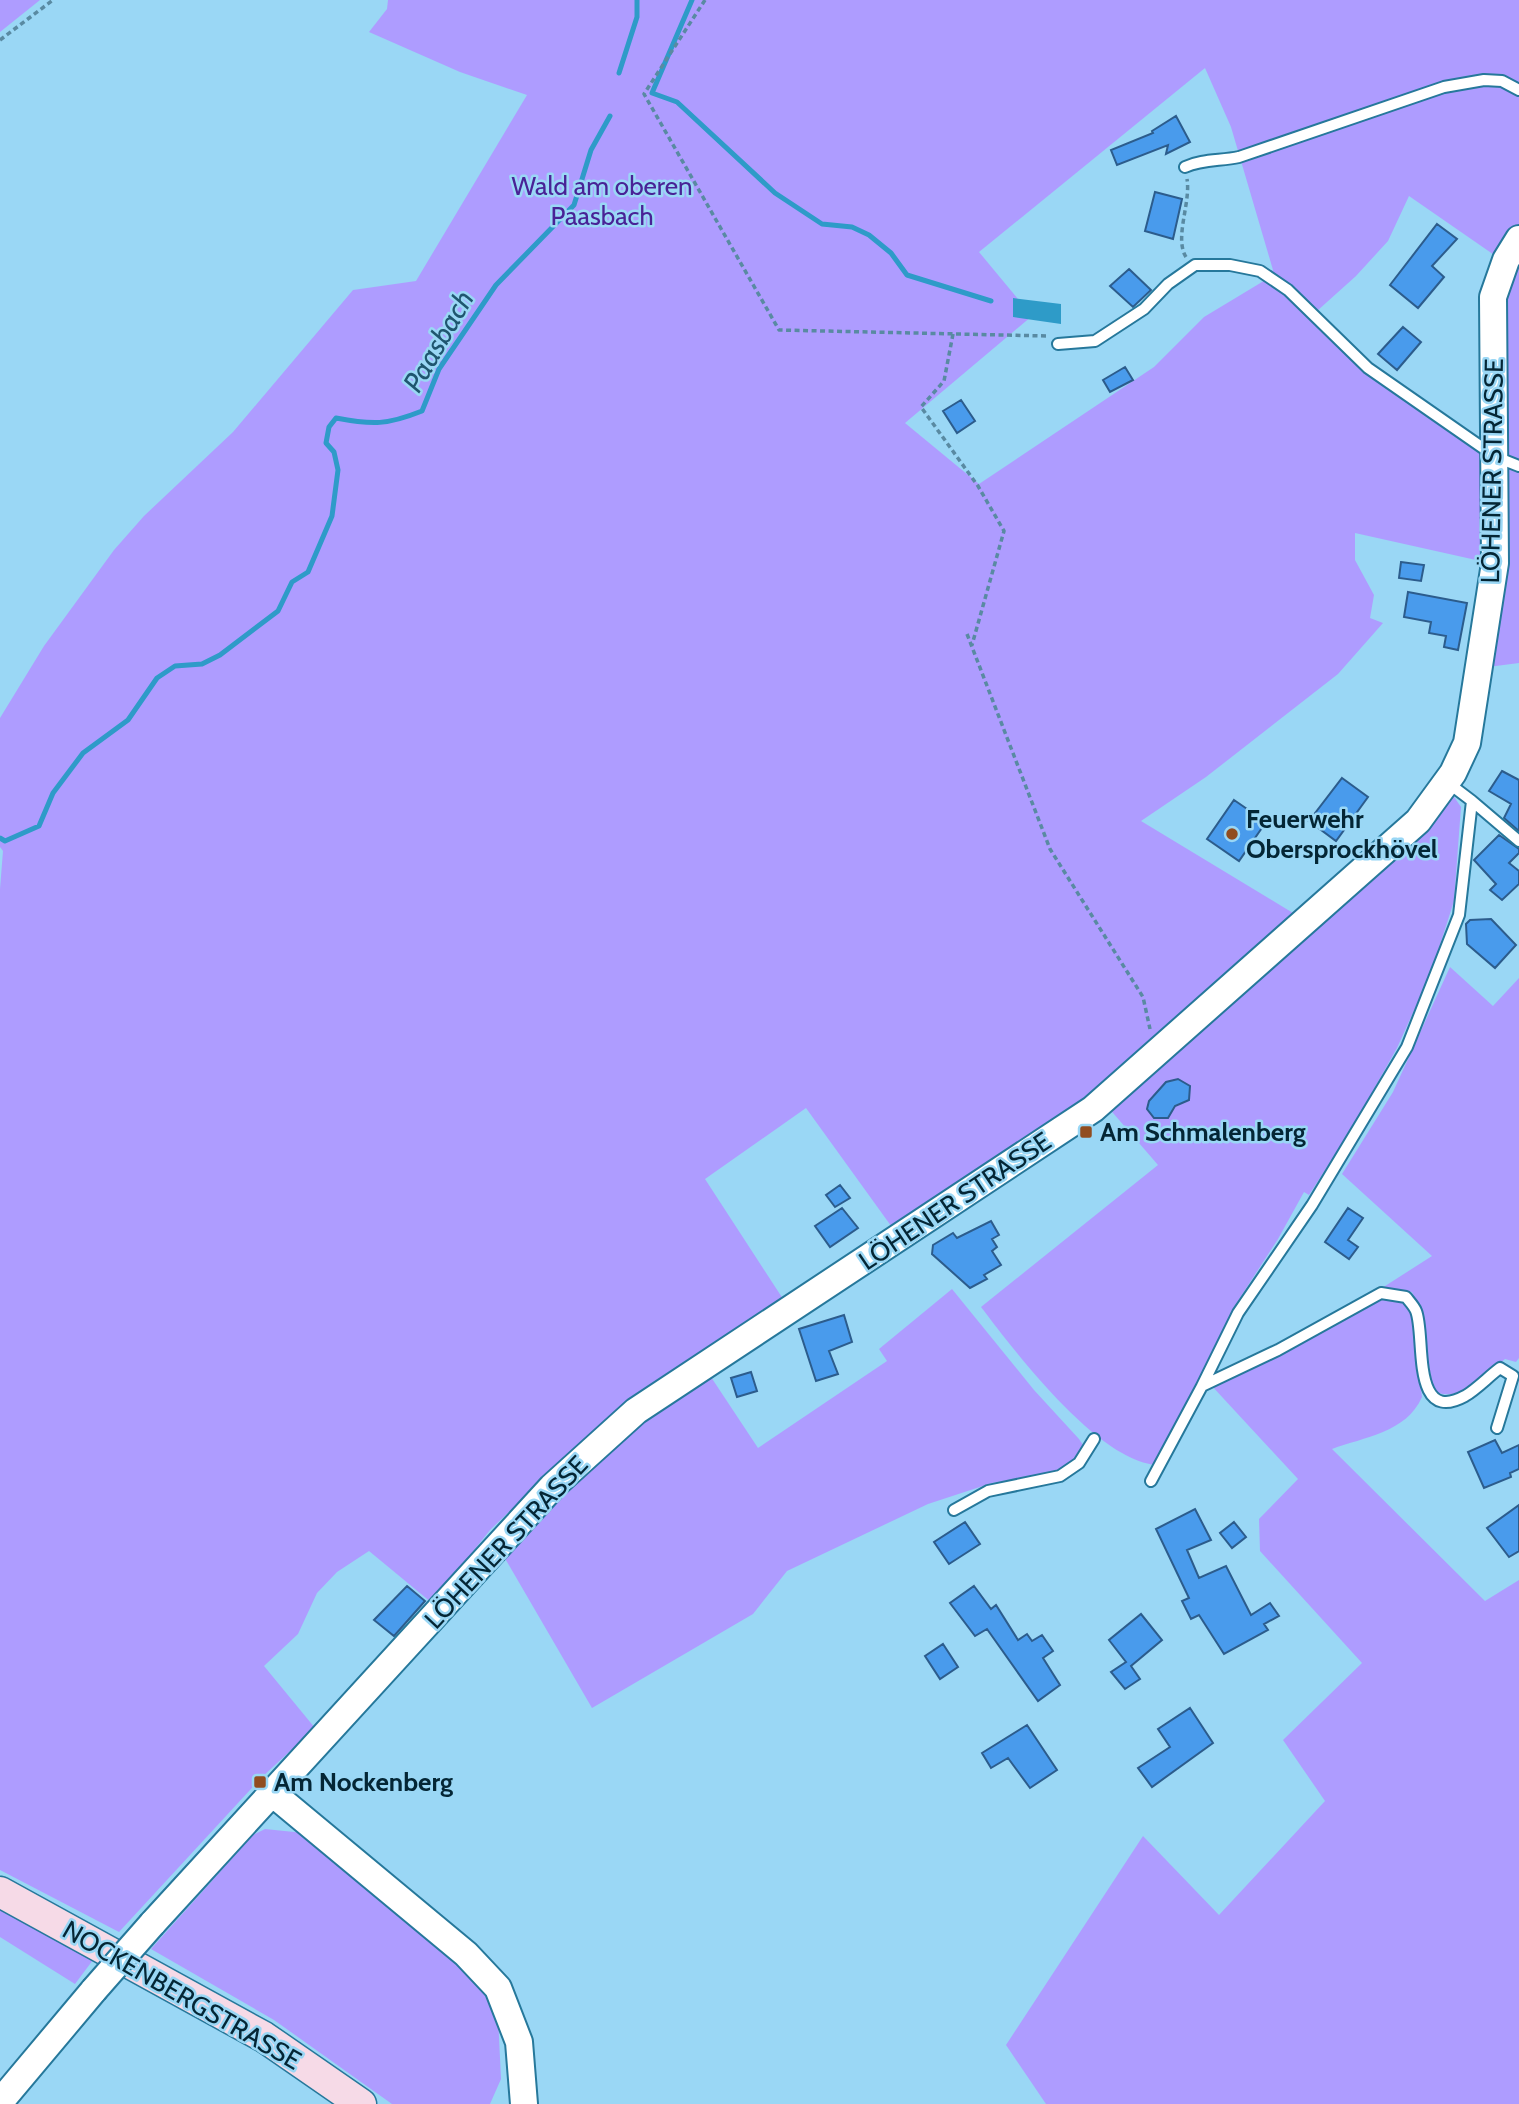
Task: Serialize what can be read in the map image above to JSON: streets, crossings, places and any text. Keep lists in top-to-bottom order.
{
  "streets": {
    "main road": ["NOCKENBERGSTRASSE"],
    "street": ["LÖHENER STRASSE"]
  },
  "water": ["Paasbach"],
  "parks": ["Wald am oberen Paasbach"],
  "places": {
    "other": ["Feuerwehr Obersprockhövel"],
    "transit": ["Am Schmalenberg", "Am Nockenberg"]
  }
}
